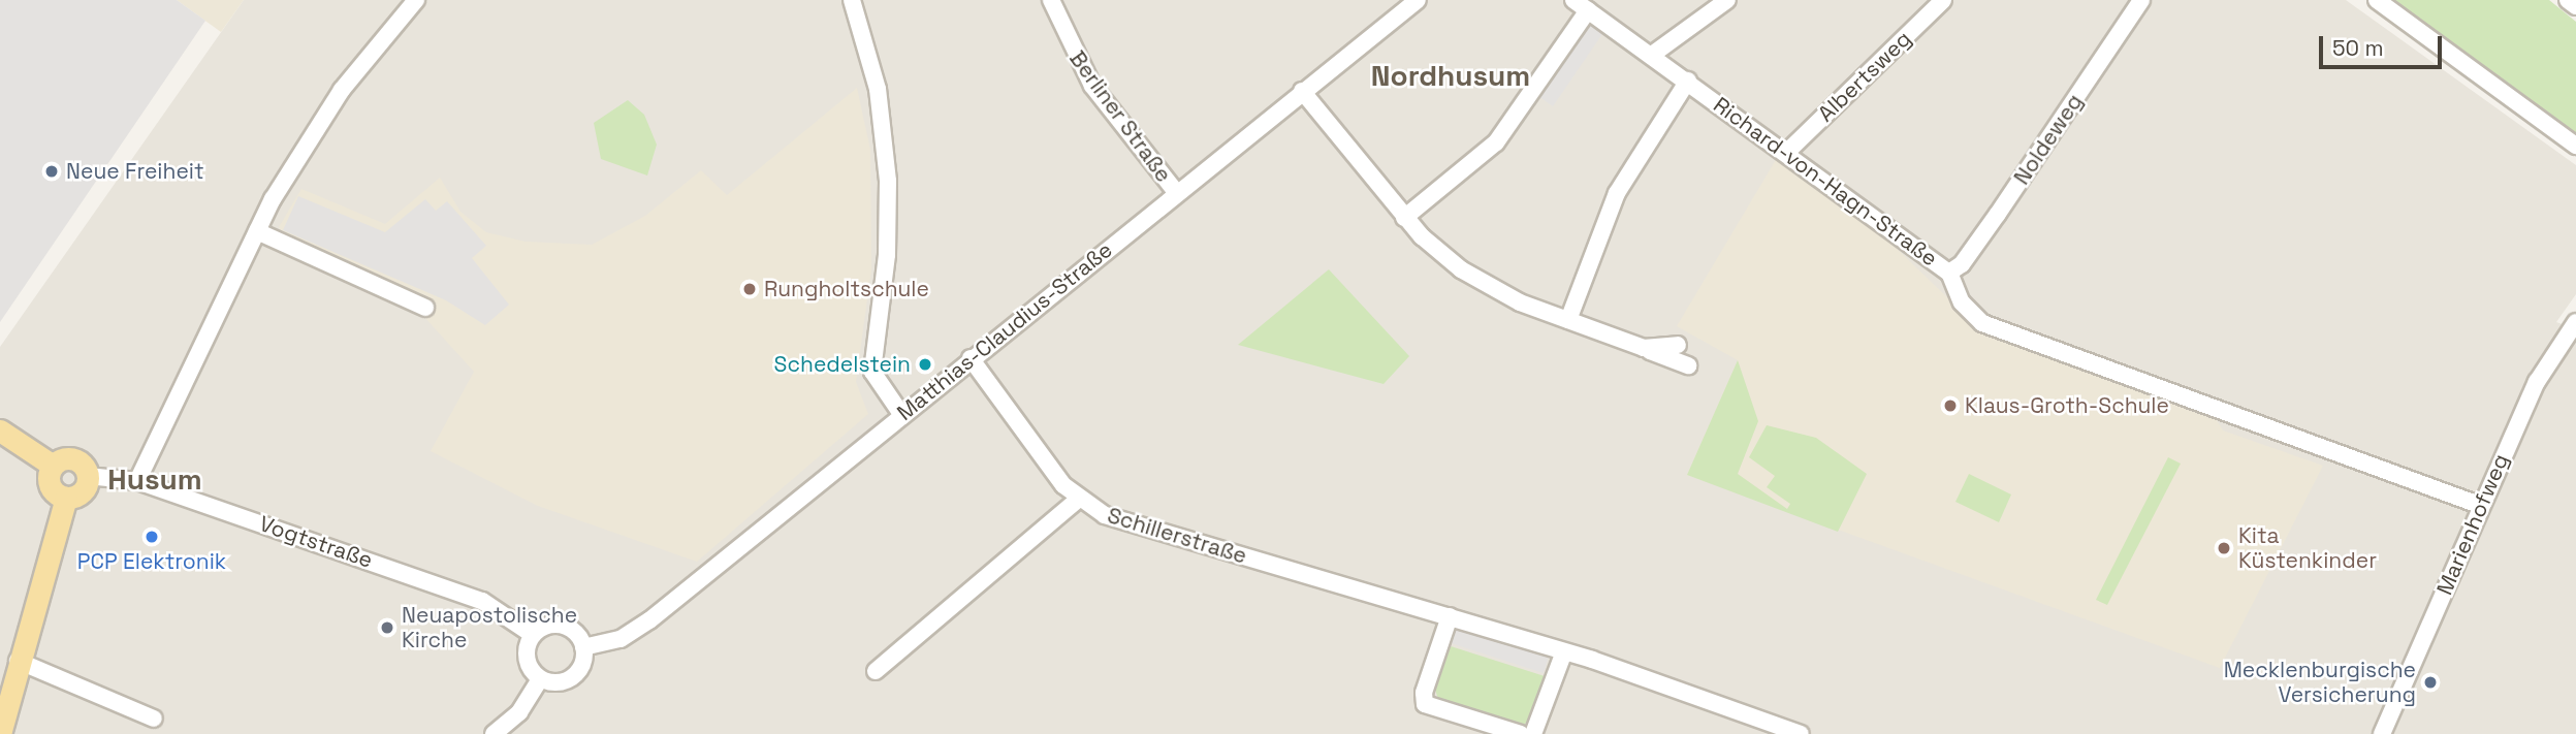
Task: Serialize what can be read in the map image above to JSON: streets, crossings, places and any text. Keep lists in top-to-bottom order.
{
  "streets": {
    "street": [
      "Albertsweg",
      "Berliner Straße",
      "Noldeweg",
      "Richard-von-Hagn-Straße",
      "Matthias-Claudius-Straße",
      "Marienhofweg",
      "Schillerstraße",
      "Vogtstraße"
    ]
  },
  "crossings": [
    ["Albertsweg", "Richard-von-Hagn-Straße"],
    ["Berliner Straße", "Matthias-Claudius-Straße"],
    ["Noldeweg", "Richard-von-Hagn-Straße"],
    ["Richard-von-Hagn-Straße", "Marienhofweg"],
    ["Matthias-Claudius-Straße", "Schillerstraße"],
    ["Matthias-Claudius-Straße", "Vogtstraße"]
  ],
  "districts": ["Nordhusum", "Husum"],
  "places": [
    "Neue Freiheit",
    "Rungholtschule",
    "Schedelstein",
    "Klaus-Groth-Schule",
    "PCP Elektronik",
    "Kita Küstenkinder",
    "Neuapostolische Kirche",
    "Mecklenburgische Versicherung"
  ],
  "scale_bar": "50 m"
}
